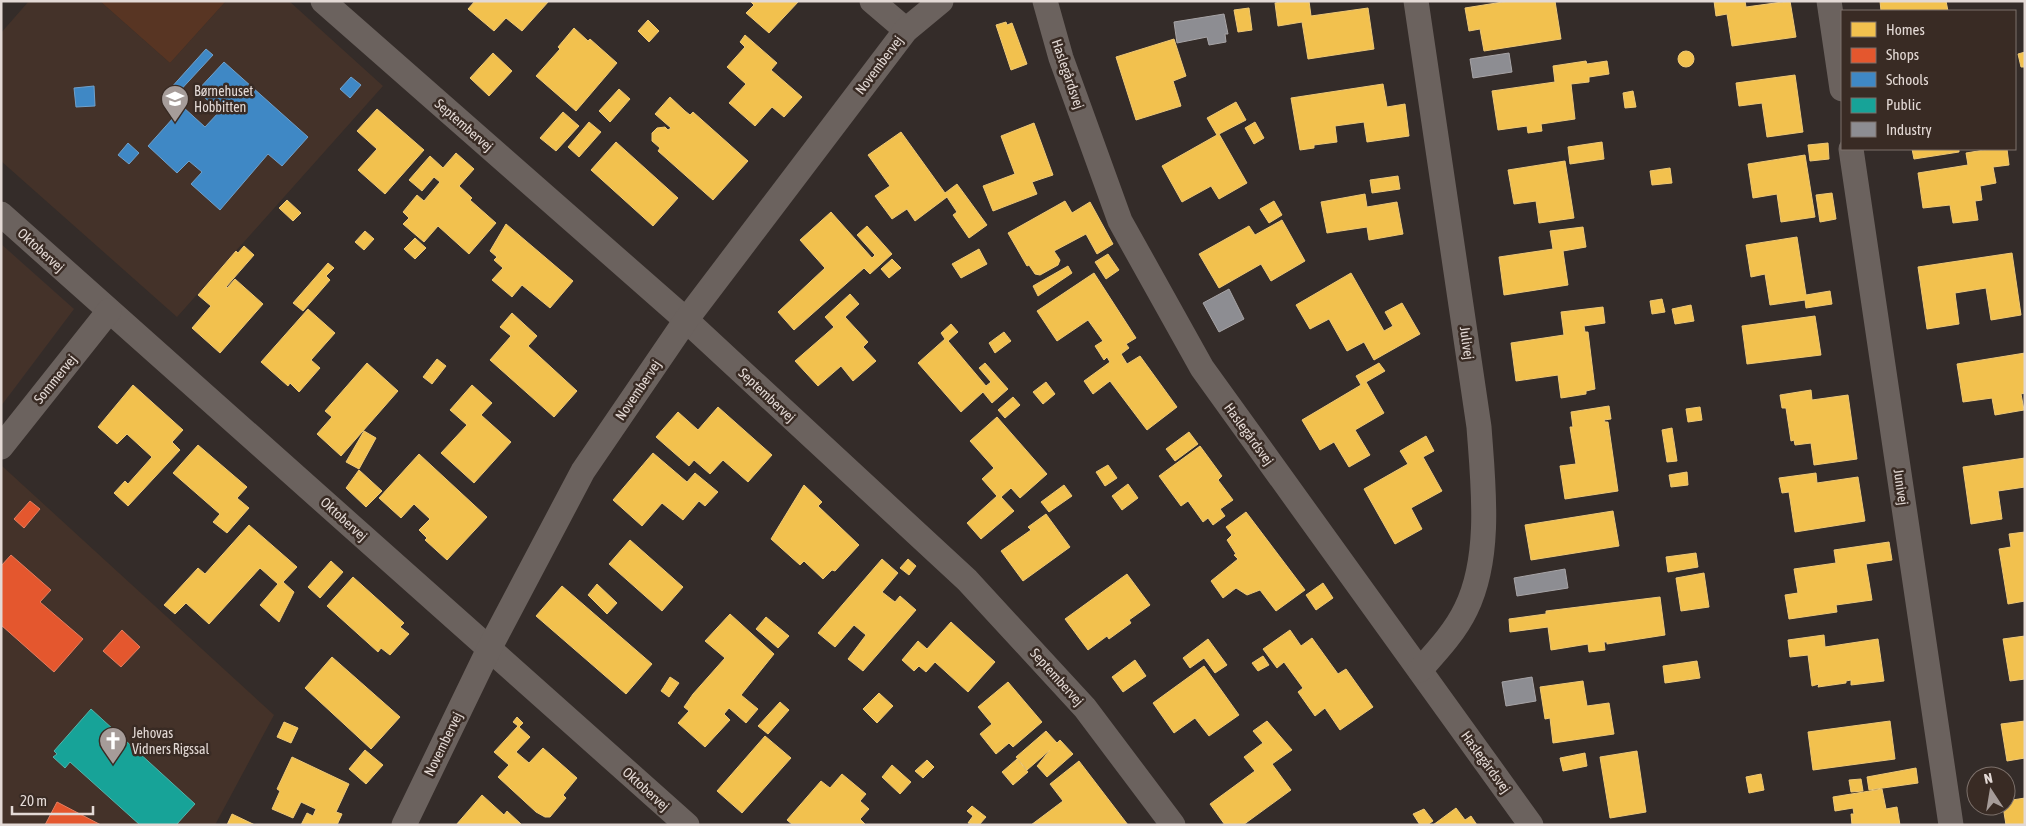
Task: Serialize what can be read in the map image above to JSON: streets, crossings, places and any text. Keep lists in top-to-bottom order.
{
  "streets": {
    "street": [
      "Novembervej",
      "Haslegårdsvej",
      "Septembervej",
      "Oktobervej",
      "Julivej",
      "Sommervej",
      "Junivej"
    ]
  },
  "crossings": [
    ["Novembervej", "Septembervej"],
    ["Novembervej", "Oktobervej"],
    ["Haslegårdsvej", "Julivej"],
    ["Oktobervej", "Sommervej"]
  ],
  "places": {
    "school or university": ["Børnehuset Hobbitten"],
    "church": ["Jehovas Vidners Rigssal"]
  },
  "legend": [
    "Homes",
    "Shops",
    "Schools",
    "Public",
    "Industry"
  ],
  "scale_bar": "20 m",
  "north": "top"
}
